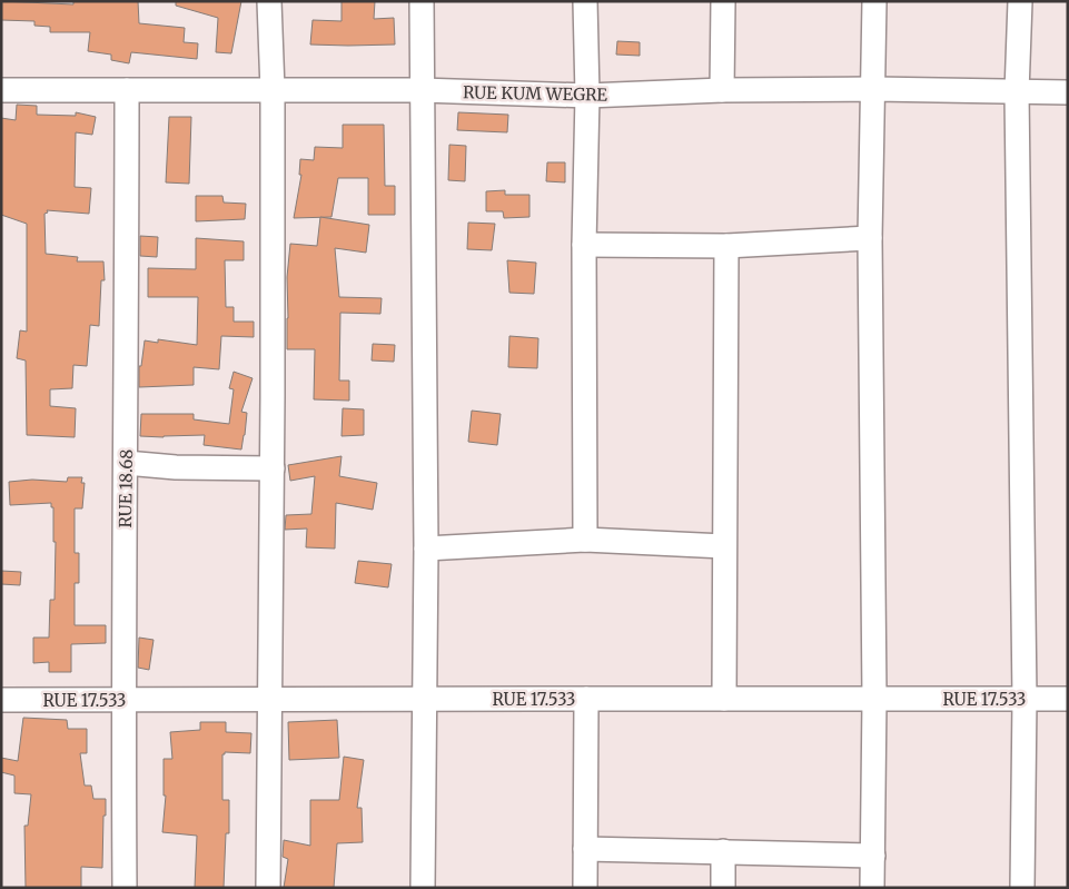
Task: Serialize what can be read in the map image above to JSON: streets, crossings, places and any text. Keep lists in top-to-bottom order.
{
  "streets": {
    "street": ["RUE KUM WEGRE", "RUE 18.68", "RUE 17.533"]
  },
  "crossings": [
    ["RUE KUM WEGRE", "RUE 18.68"],
    ["RUE 18.68", "RUE 17.533"]
  ]
}
